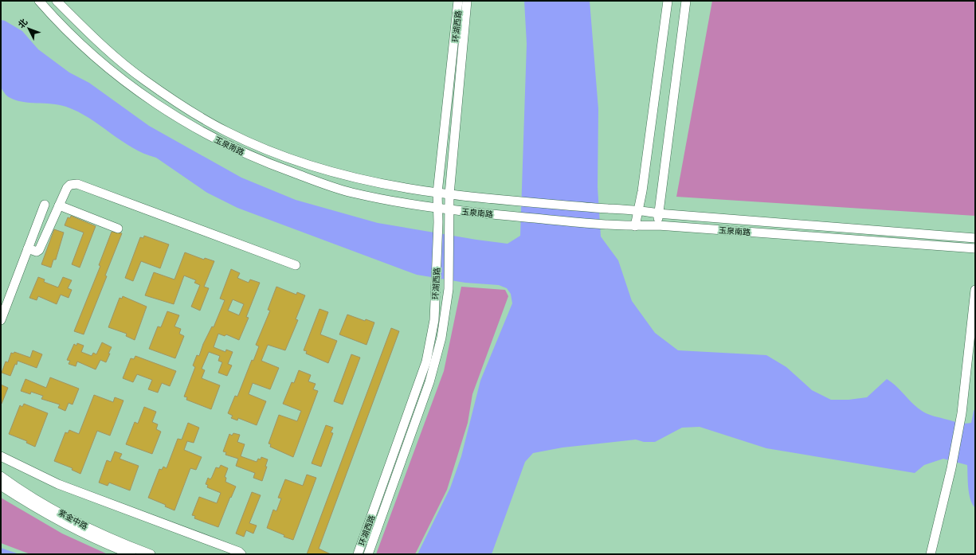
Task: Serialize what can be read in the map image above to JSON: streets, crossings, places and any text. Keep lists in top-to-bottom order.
{
  "streets": {
    "street": ["环湖西路", "玉泉南路", "紫金中路"]
  },
  "crossings": [
    ["环湖西路", "玉泉南路"]
  ],
  "north": "top left"
}
